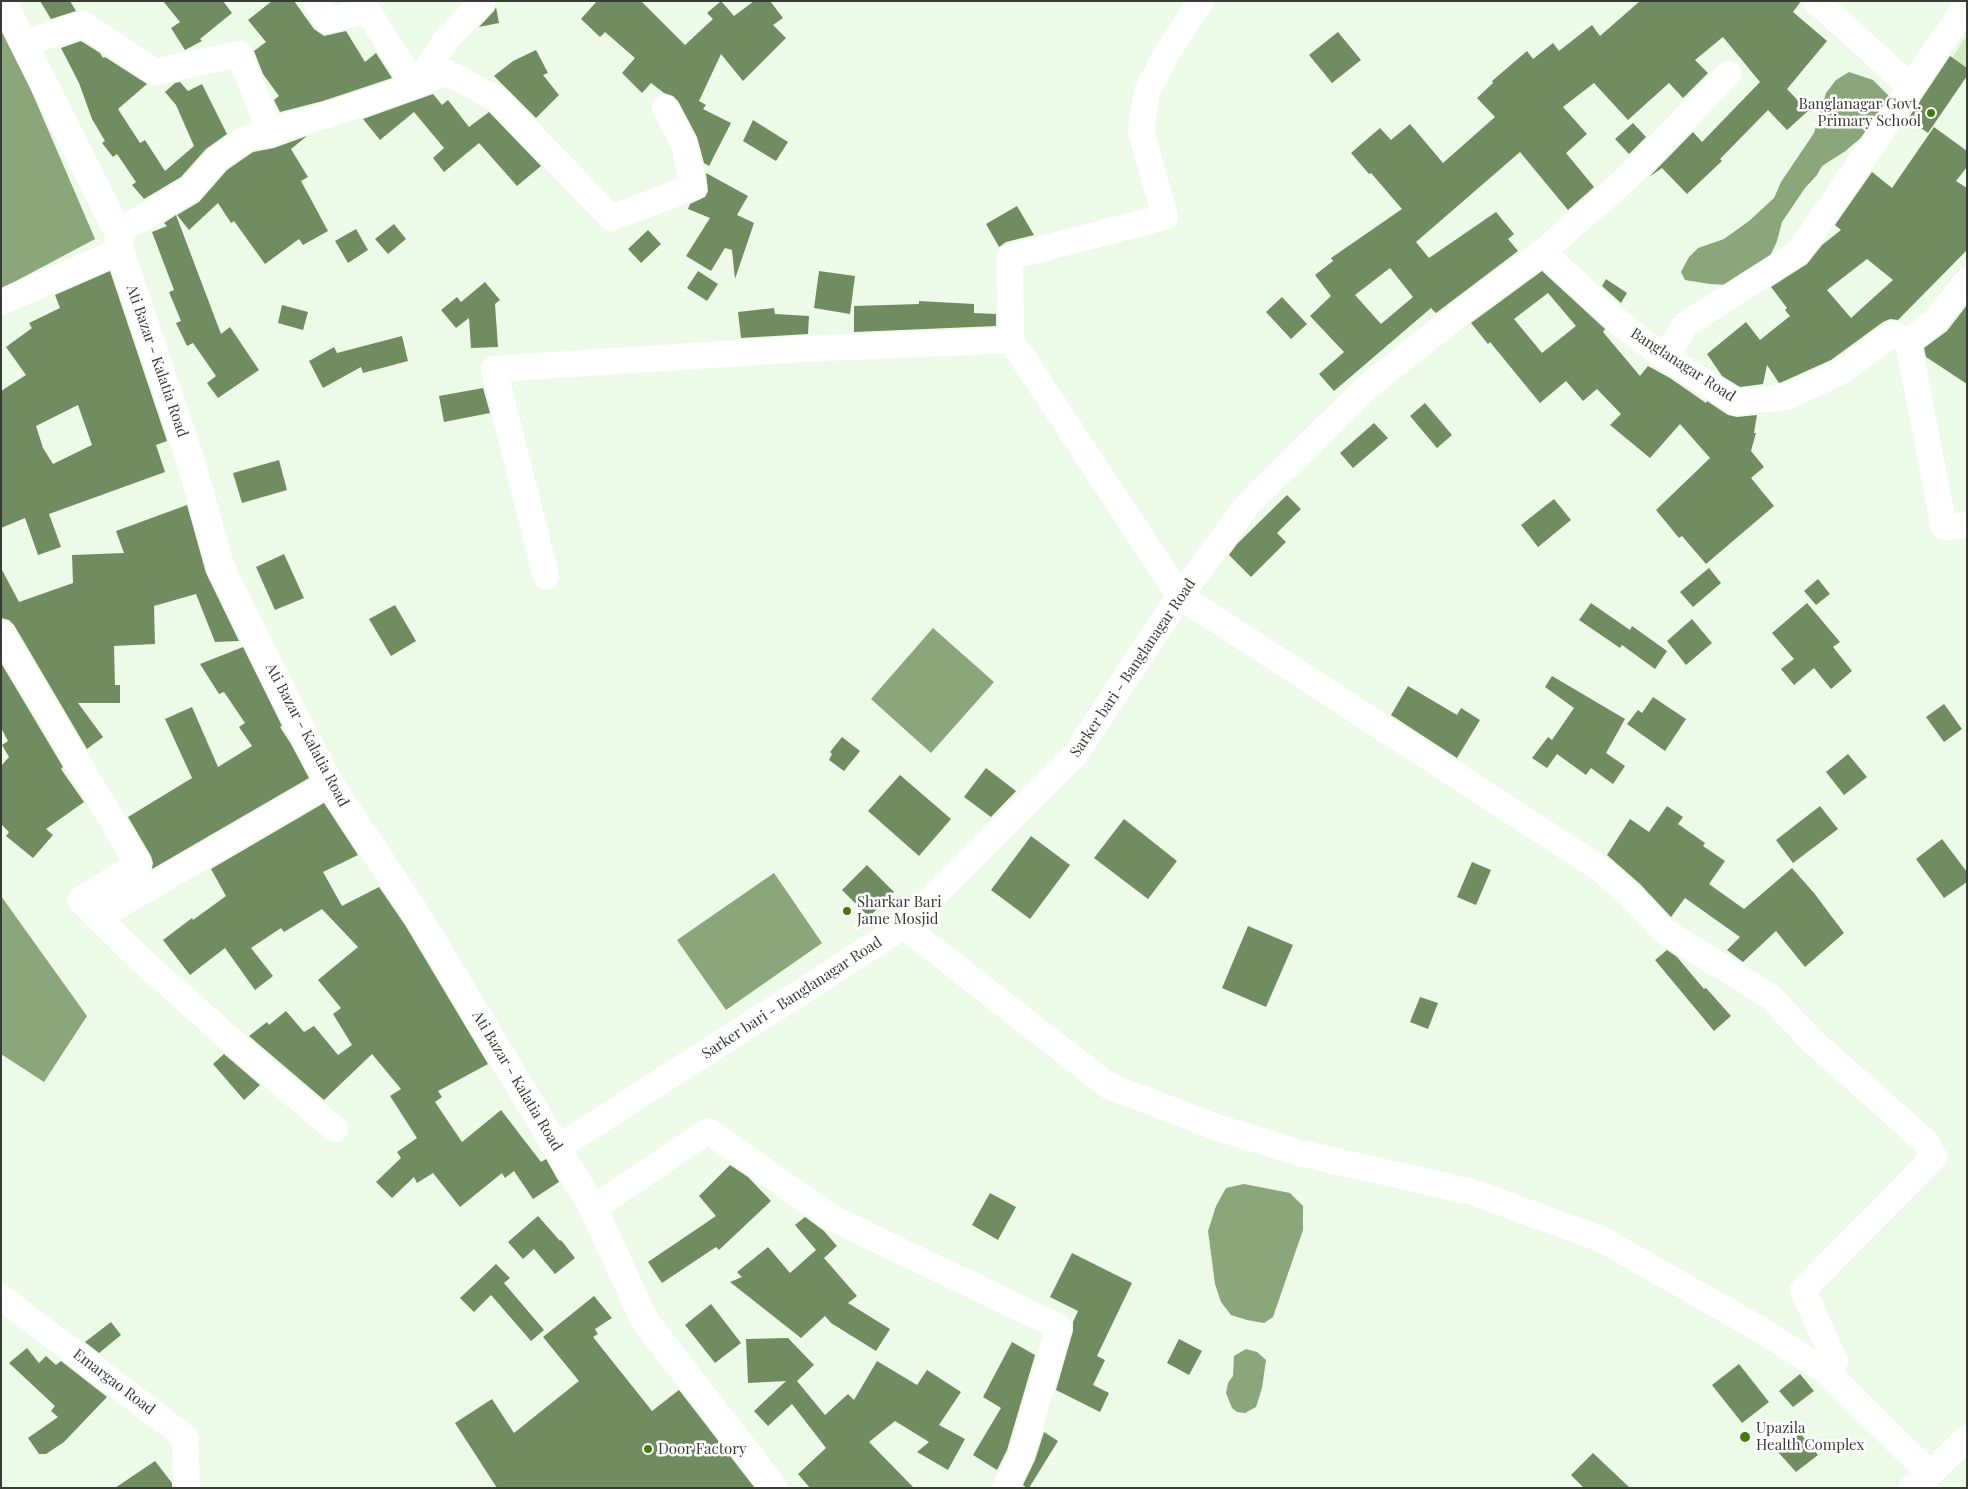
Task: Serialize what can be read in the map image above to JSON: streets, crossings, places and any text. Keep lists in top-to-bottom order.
{
  "streets": {
    "main road": ["Ati Bazar - Kalatia Road"],
    "street": ["Banglanagar Road", "Sarker bari - Banglanagar Road", "Emargao Road"]
  },
  "crossings": [
    ["Ati Bazar - Kalatia Road", "Sarker bari - Banglanagar Road"],
    ["Banglanagar Road", "Sarker bari - Banglanagar Road"]
  ],
  "places": [
    "Banglanagar Govt. Primary School",
    "Sharkar Bari Jame Mosjid",
    "Upazila Health Complex",
    "Door Factory"
  ]
}
